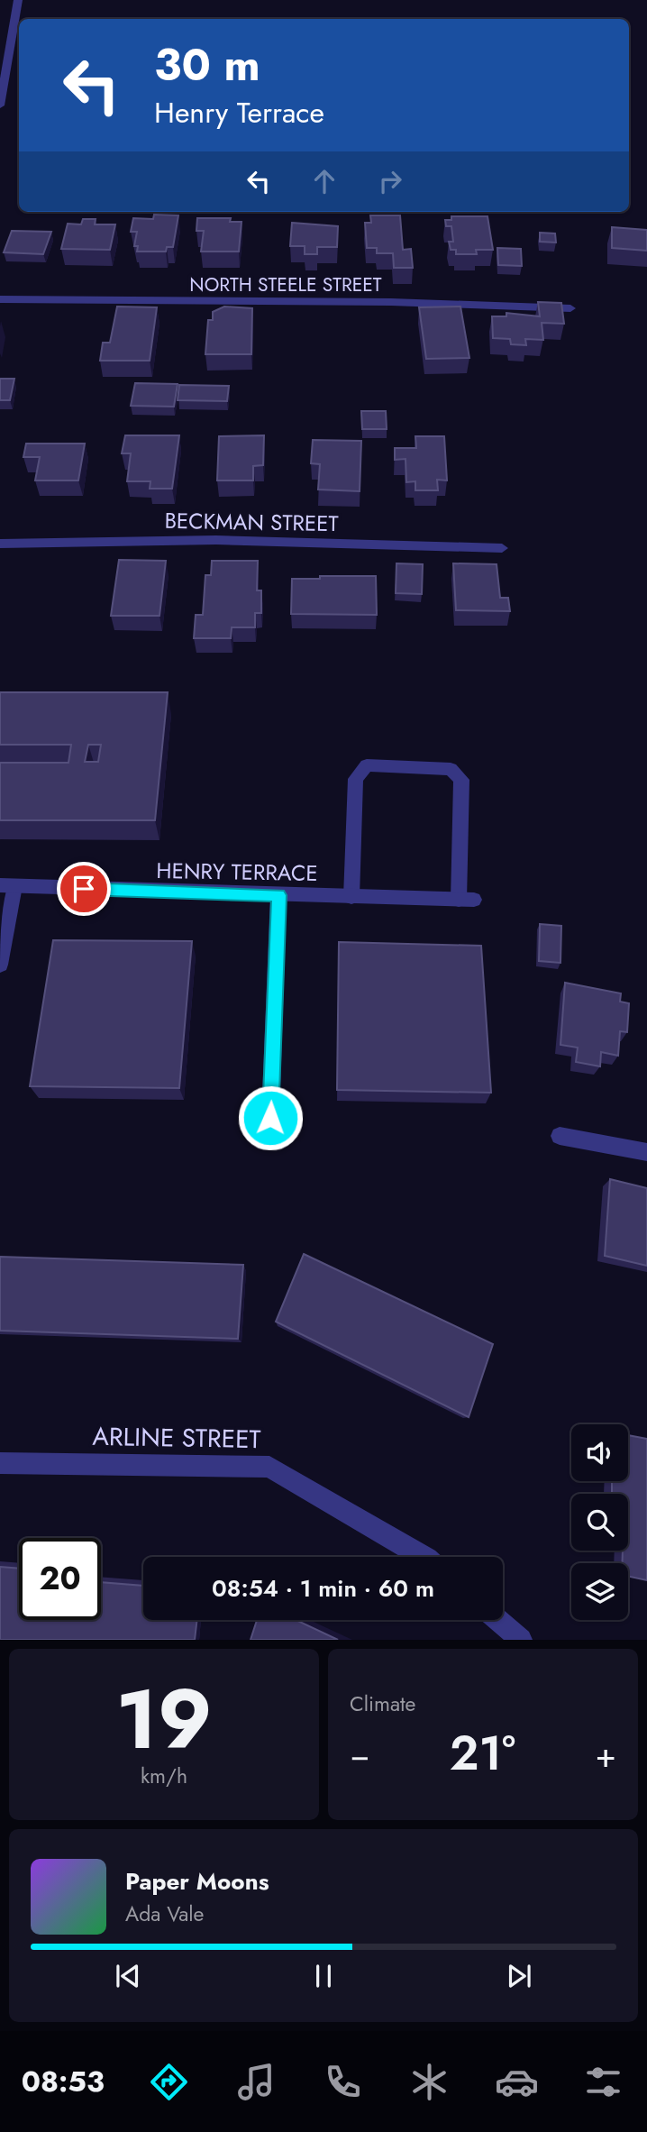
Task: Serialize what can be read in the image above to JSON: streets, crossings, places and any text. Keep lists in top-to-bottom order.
{
  "streets": {
    "street": [
      "NORTH STEELE STREET",
      "BECKMAN STREET",
      "HENRY TERRACE",
      "ARLINE STREET"
    ]
  },
  "page": {
    "turn": ["30 m", "Henry Terrace"],
    "limit": "20",
    "trip": "08:54 · 1 min · 60 m",
    "tile": [
      ["19", "km/h"],
      "Climate"
    ],
    "heat": ["−", "21°", "+"],
    "song": ["Paper Moons", "Ada Vale"],
    "tabs": "08:53"
  }
}
